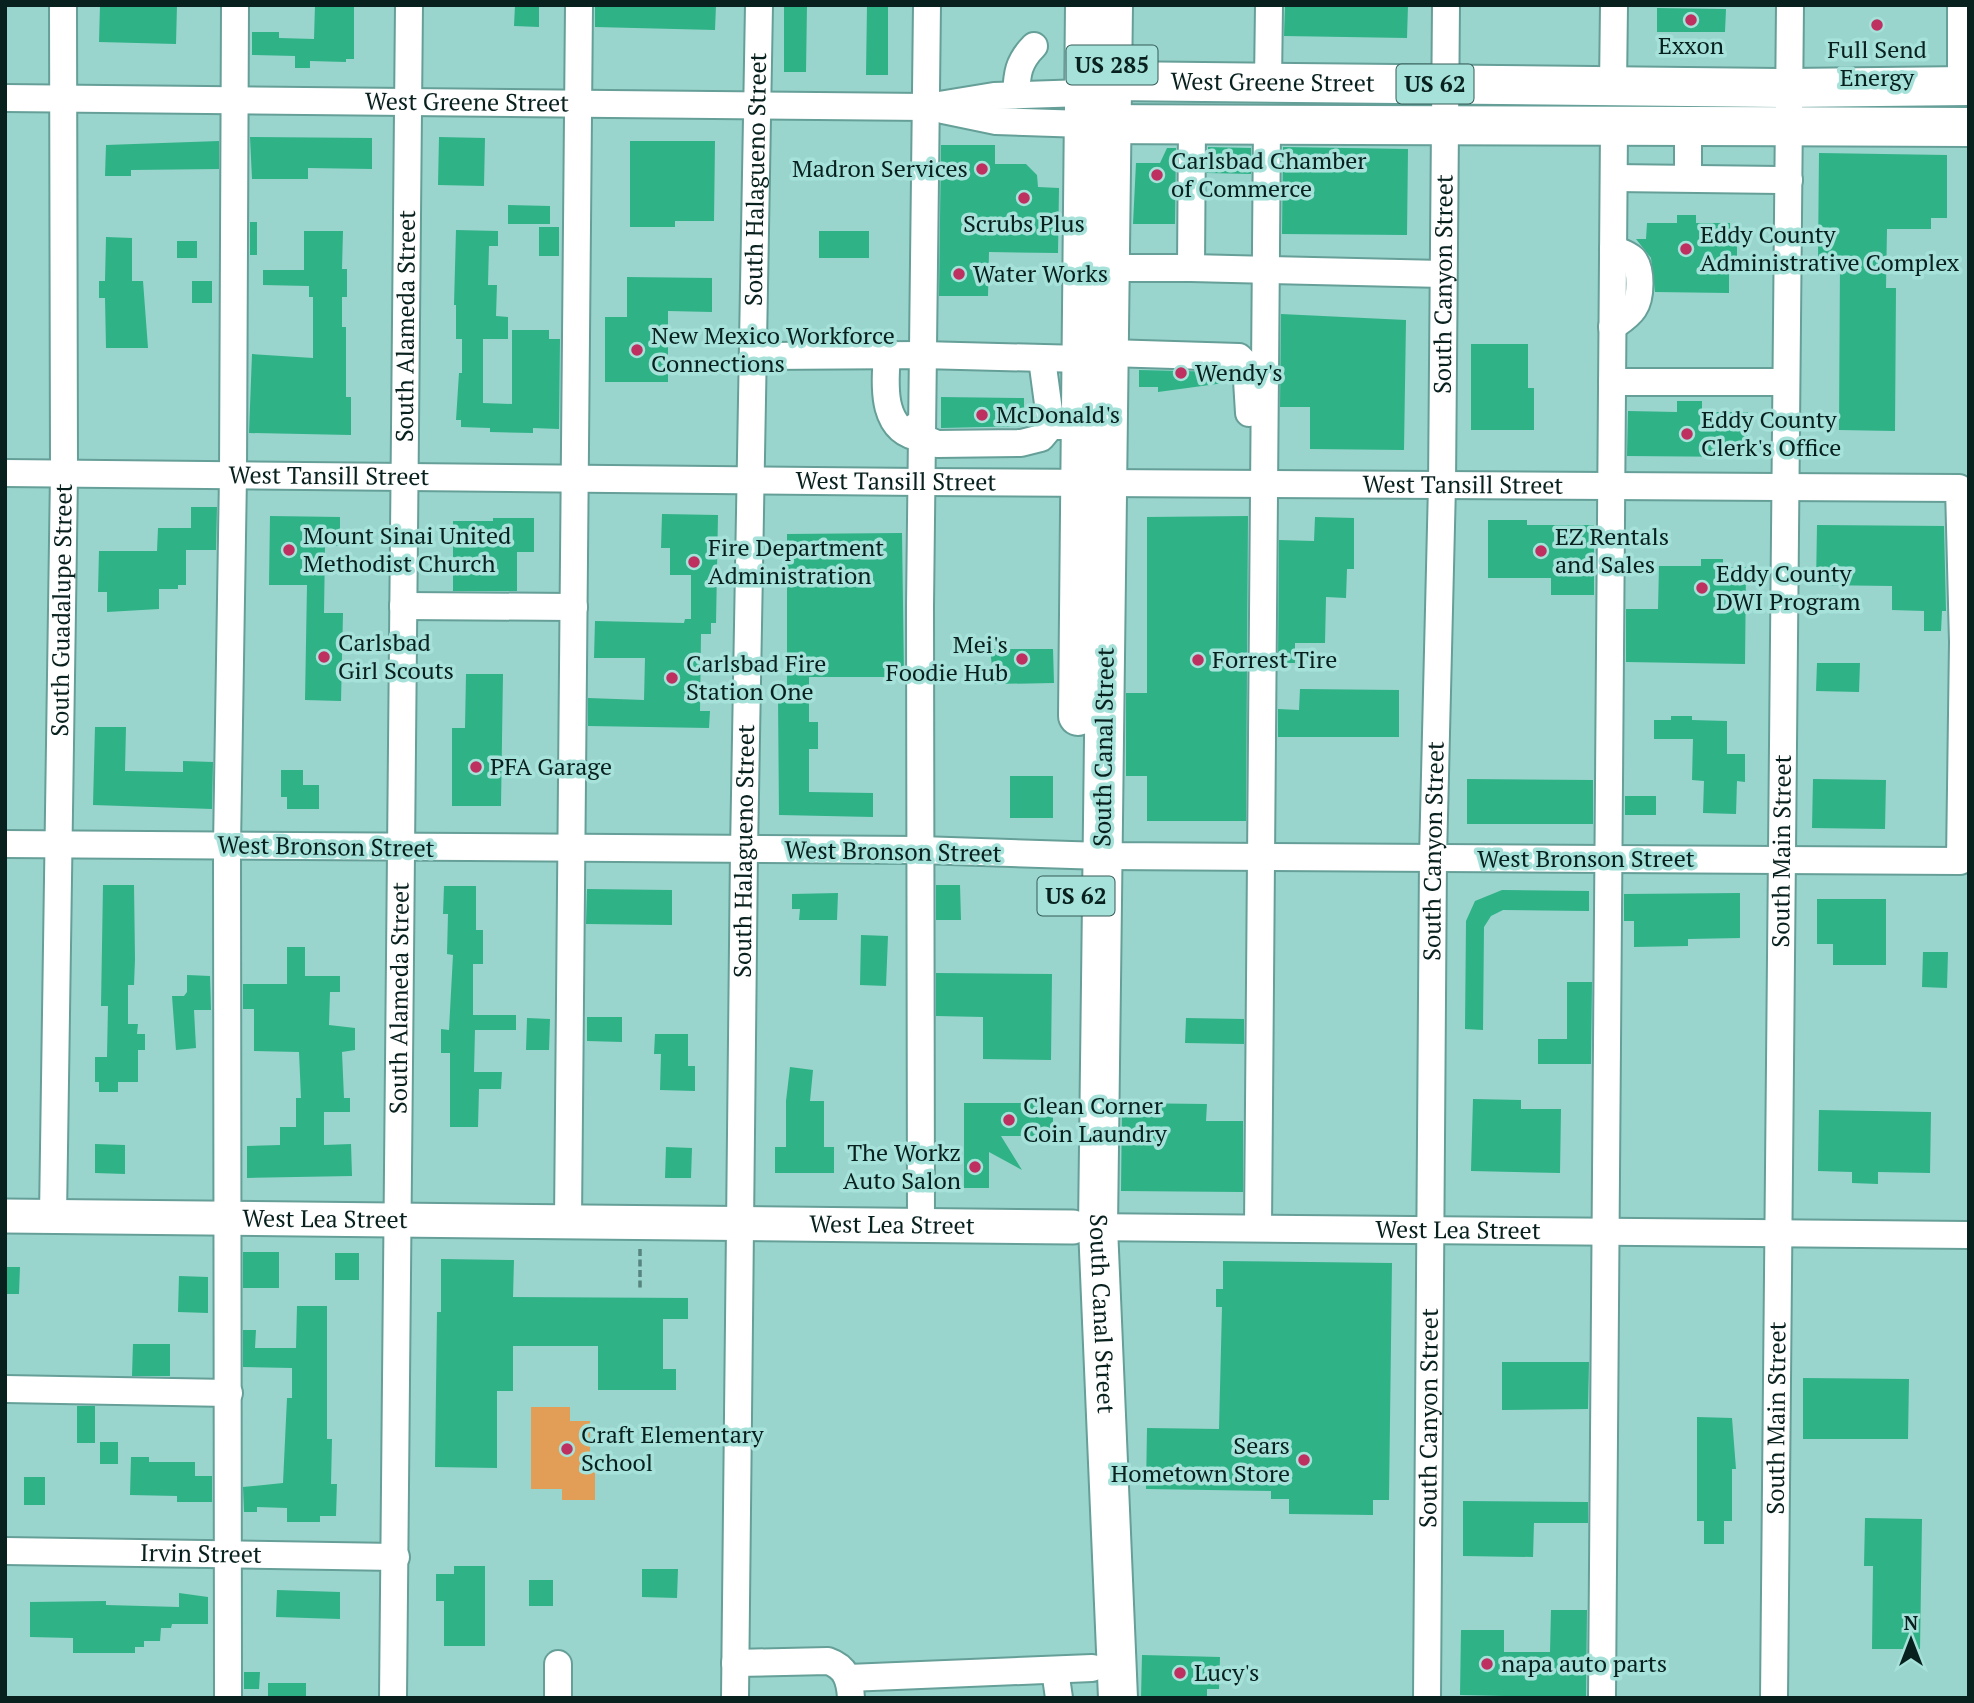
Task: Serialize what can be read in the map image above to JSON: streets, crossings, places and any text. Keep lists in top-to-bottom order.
{
  "streets": {
    "highway": [
      "US 285",
      "West Greene Street",
      "US 62",
      "South Canal Street"
    ],
    "main road": ["West Lea Street"],
    "street": [
      "South Halagueno Street",
      "South Canyon Street",
      "South Alameda Street",
      "West Tansill Street",
      "South Guadalupe Street",
      "West Bronson Street",
      "South Main Street",
      "Irvin Street"
    ]
  },
  "crossings": [
    ["West Greene Street", "US 62"],
    ["West Greene Street", "South Halagueno Street"],
    ["West Greene Street", "South Canyon Street"],
    ["West Greene Street", "South Alameda Street"],
    ["West Greene Street", "South Guadalupe Street"],
    ["West Greene Street", "South Canal Street"],
    ["West Greene Street", "South Main Street"],
    ["US 62", "South Main Street"],
    ["South Halagueno Street", "West Tansill Street"],
    ["South Halagueno Street", "West Bronson Street"],
    ["South Halagueno Street", "West Lea Street"],
    ["South Canyon Street", "West Tansill Street"],
    ["South Canyon Street", "West Bronson Street"],
    ["South Canyon Street", "West Lea Street"],
    ["South Alameda Street", "West Tansill Street"],
    ["South Alameda Street", "West Bronson Street"],
    ["South Alameda Street", "West Lea Street"],
    ["South Alameda Street", "Irvin Street"],
    ["West Tansill Street", "South Guadalupe Street"],
    ["West Tansill Street", "South Canal Street"],
    ["West Tansill Street", "West Bronson Street"],
    ["West Tansill Street", "South Main Street"],
    ["South Guadalupe Street", "West Bronson Street"],
    ["South Guadalupe Street", "West Lea Street"],
    ["South Canal Street", "West Bronson Street"],
    ["South Canal Street", "West Lea Street"],
    ["West Bronson Street", "South Main Street"],
    ["South Main Street", "West Lea Street"]
  ],
  "places": [
    "Exxon",
    "Full Send Energy",
    "Madron Services",
    "Carlsbad Chamber of Commerce",
    "Scrubs Plus",
    "Eddy County Administrative Complex",
    "Water Works",
    "New Mexico Workforce Connections",
    "Wendy's",
    "McDonald's",
    "Eddy County Clerk's Office",
    "Mount Sinai United Methodist Church",
    "EZ Rentals and Sales",
    "Fire Department Administration",
    "Eddy County DWI Program",
    "Carlsbad Girl Scouts",
    "Mei's Foodie Hub",
    "Forrest Tire",
    "Carlsbad Fire Station One",
    "PFA Garage",
    "Clean Corner Coin Laundry",
    "The Workz Auto Salon",
    "Craft Elementary School",
    "Sears Hometown Store",
    "napa auto parts",
    "Lucy's"
  ],
  "north": "top"
}
